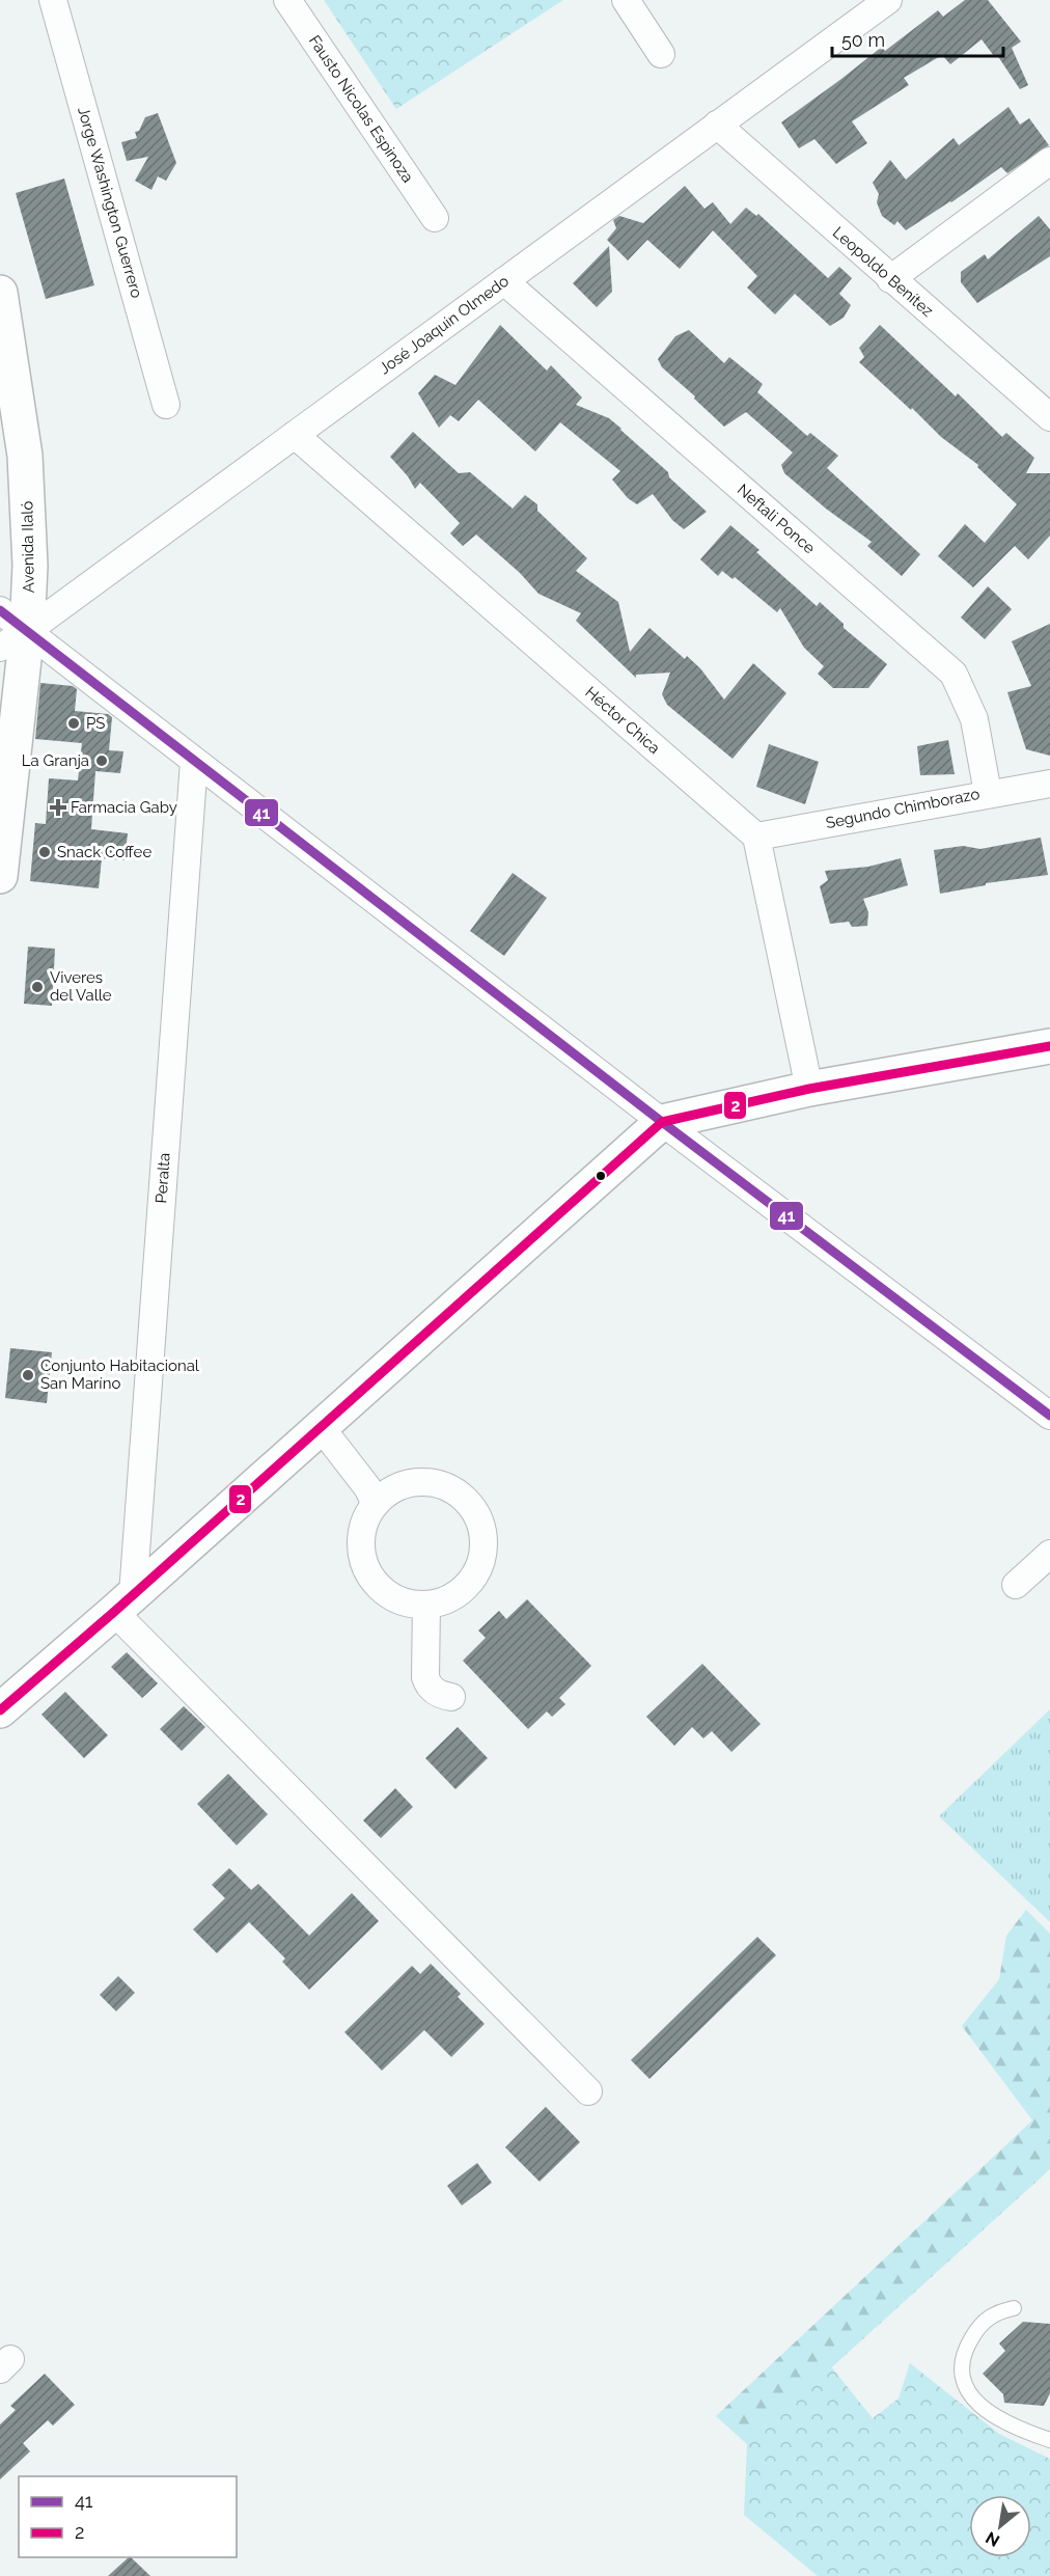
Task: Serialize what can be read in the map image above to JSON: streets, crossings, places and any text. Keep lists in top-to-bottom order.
{
  "streets": {
    "street": [
      "Fausto Nicolas Espinoza",
      "Jorge Washington Guerrero",
      "Leopoldo Benítez",
      "José Joaquin Olmedo",
      "Neftali Ponce",
      "Avenida Ilaló",
      "Héctor Chica",
      "Segundo Chimborazo",
      "Peralta"
    ]
  },
  "crossings": [
    ["Leopoldo Benítez", "José Joaquin Olmedo"],
    ["José Joaquin Olmedo", "Neftali Ponce"],
    ["José Joaquin Olmedo", "Avenida Ilaló"],
    ["José Joaquin Olmedo", "Héctor Chica"],
    ["Neftali Ponce", "Segundo Chimborazo"],
    ["Héctor Chica", "Segundo Chimborazo"]
  ],
  "places": {
    "other": [
      "PS",
      "La Granja",
      "Snack Coffee",
      "Viveres del Valle",
      "Conjunto Habitacional San Maríno"
    ],
    "health": ["Farmacia Gaby"]
  },
  "lines": ["transit line 41", "transit line 2"],
  "legend": ["41", "2"],
  "scale_bar": "50 m",
  "north": "bottom left"
}
